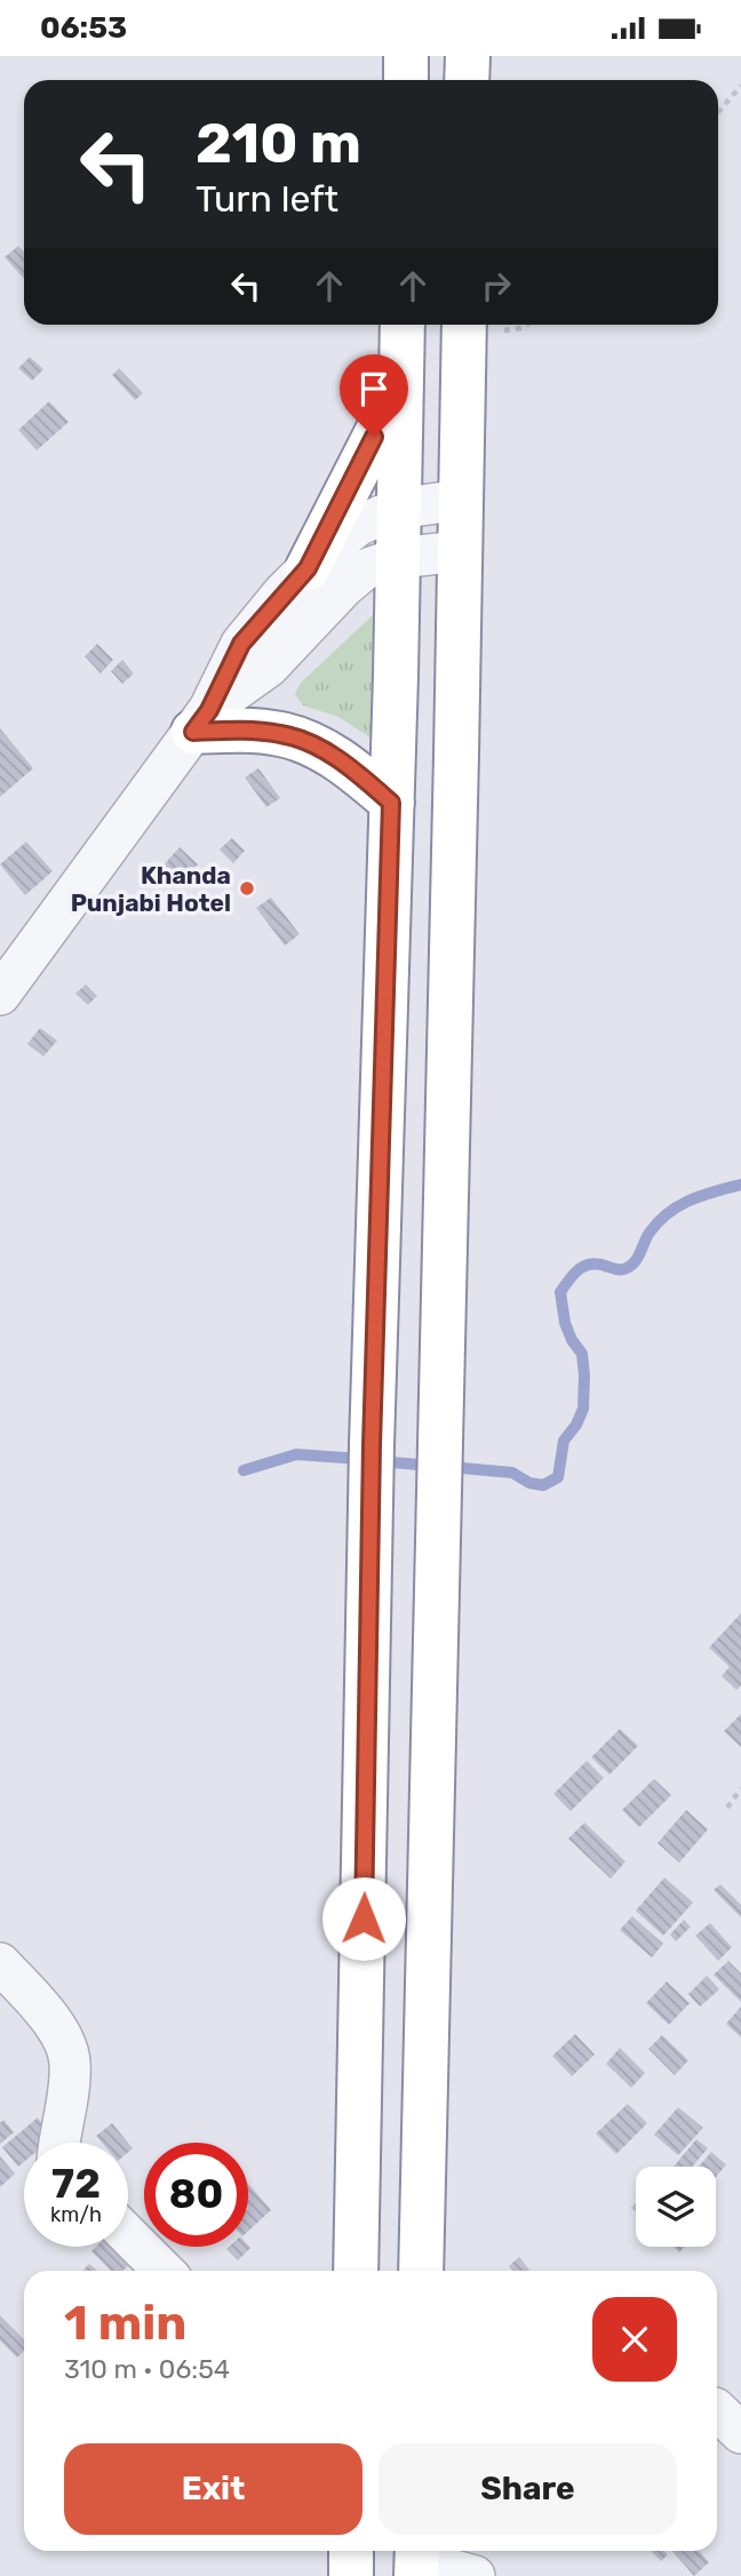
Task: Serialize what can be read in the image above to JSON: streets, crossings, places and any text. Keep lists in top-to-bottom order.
{
  "places": ["Khanda Punjabi Hotel"],
  "page": {
    "status": "06:53",
    "turn": ["210 m", "Turn left"],
    "speed": "72 km/h",
    "limit": "80",
    "heading": ["1 min", "310 m · 06:54"],
    "buttons": ["Exit", "Share"]
  }
}
